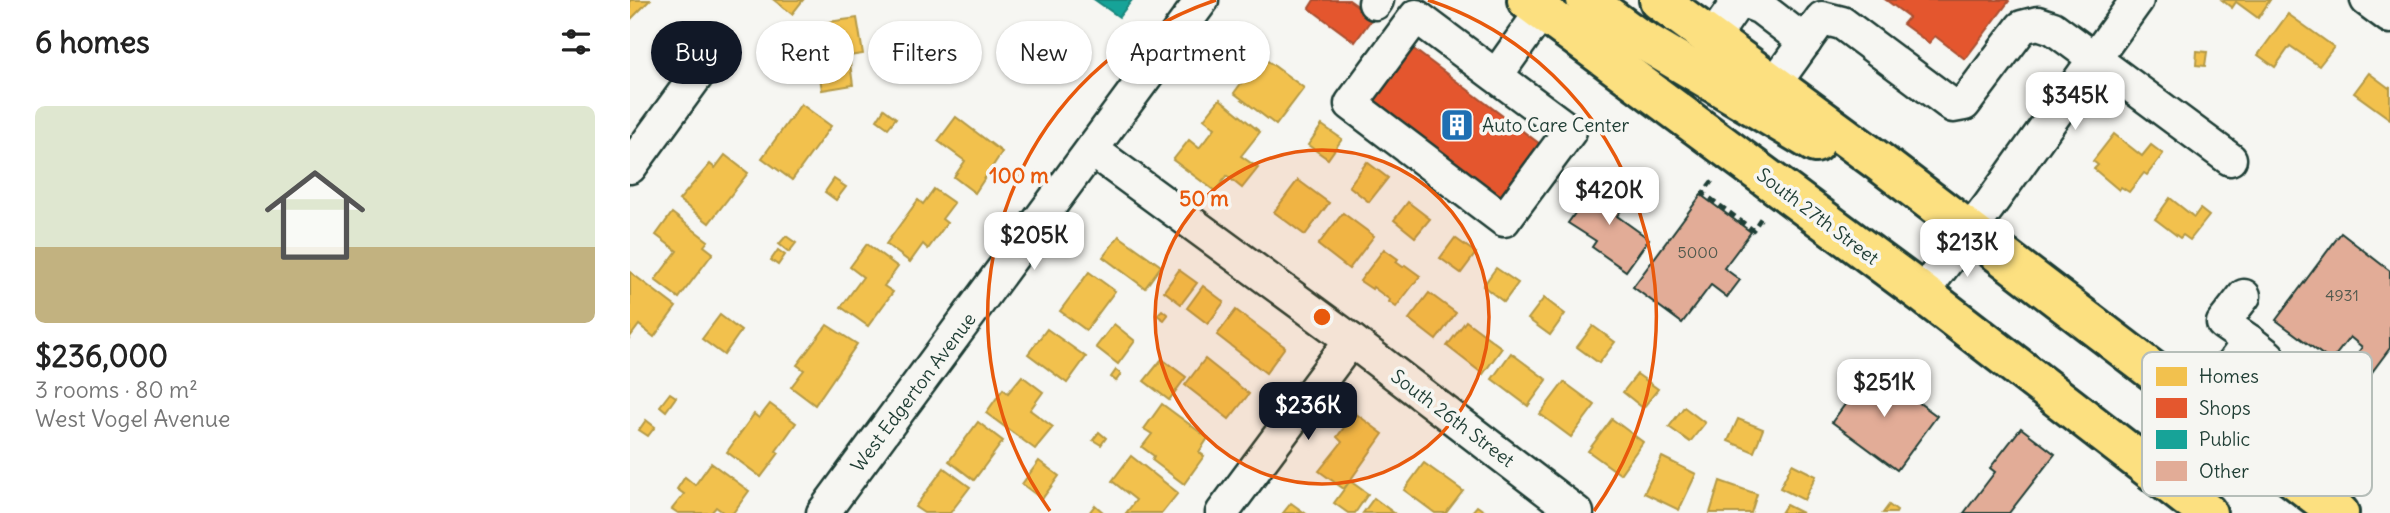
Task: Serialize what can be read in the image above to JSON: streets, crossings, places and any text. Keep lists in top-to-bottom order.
{
  "streets": {
    "main road": ["South 27th Street"],
    "street": ["West Edgerton Avenue", "South 26th Street"]
  },
  "crossings": [
    ["West Edgerton Avenue", "South 26th Street"]
  ],
  "places": {
    "building": ["Auto Care Center"]
  },
  "house_numbers": ["5000", "4931"],
  "legend": [
    "Homes",
    "Shops",
    "Public",
    "Other"
  ],
  "page": {
    "heading": "6 homes",
    "chip": [
      "Buy",
      "Rent",
      "Filters",
      "New",
      "Apartment"
    ],
    "price": [
      "$345K",
      "$420K",
      "$205K",
      "$213K",
      "$251K",
      "$236K"
    ],
    "list": [
      {
        "name": "$236,000",
        "note": "3 rooms · 80 m² · West Vogel Avenue"
      }
    ]
  },
  "rings": ["100 m", "50 m"]
}
